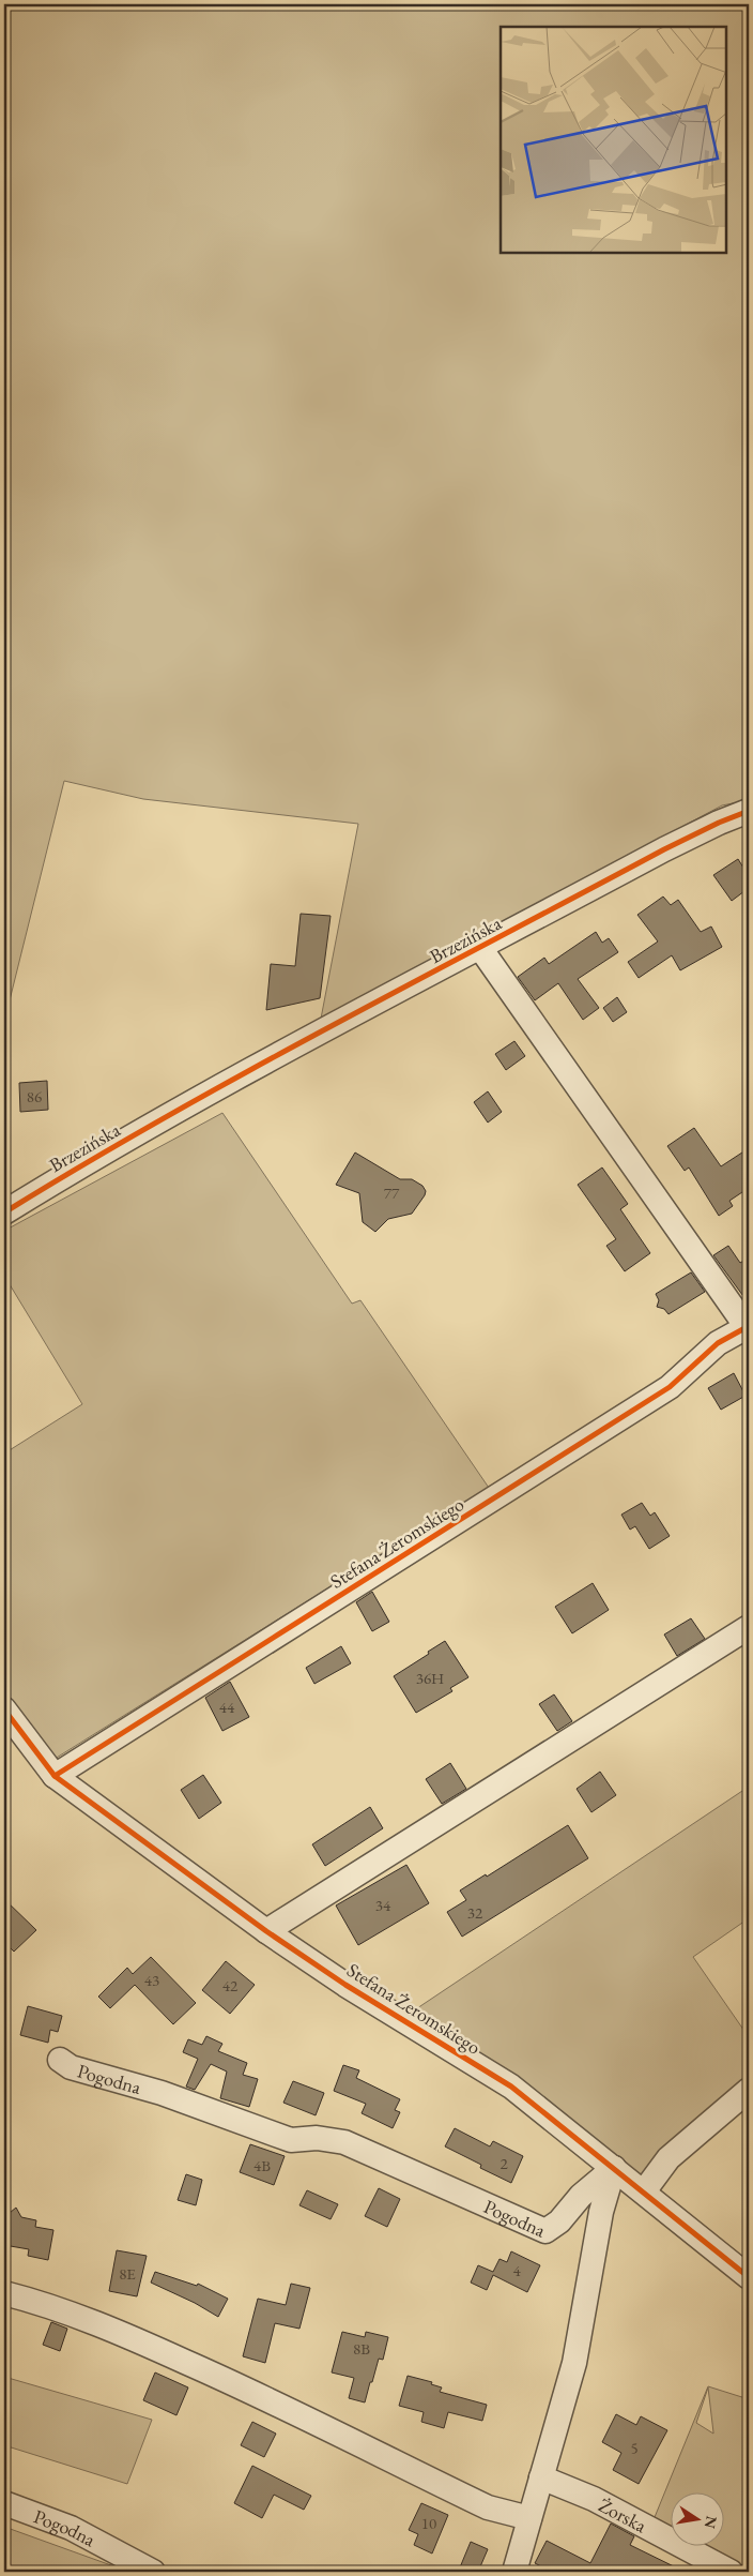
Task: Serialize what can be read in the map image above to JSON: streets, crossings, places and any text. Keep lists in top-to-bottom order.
{
  "streets": {
    "street": [
      "Brzezińska",
      "Stefana Żeromskiego",
      "Pogodna",
      "Żorska"
    ]
  },
  "crossings": [
    ["Brzezińska", "Stefana Żeromskiego"],
    ["Stefana Żeromskiego", "Pogodna"]
  ],
  "house_numbers": [
    "86",
    "77",
    "36H",
    "44",
    "34",
    "32",
    "43",
    "42",
    "2",
    "4B",
    "4",
    "8E",
    "8B",
    "5",
    "10"
  ],
  "north": "right"
}
